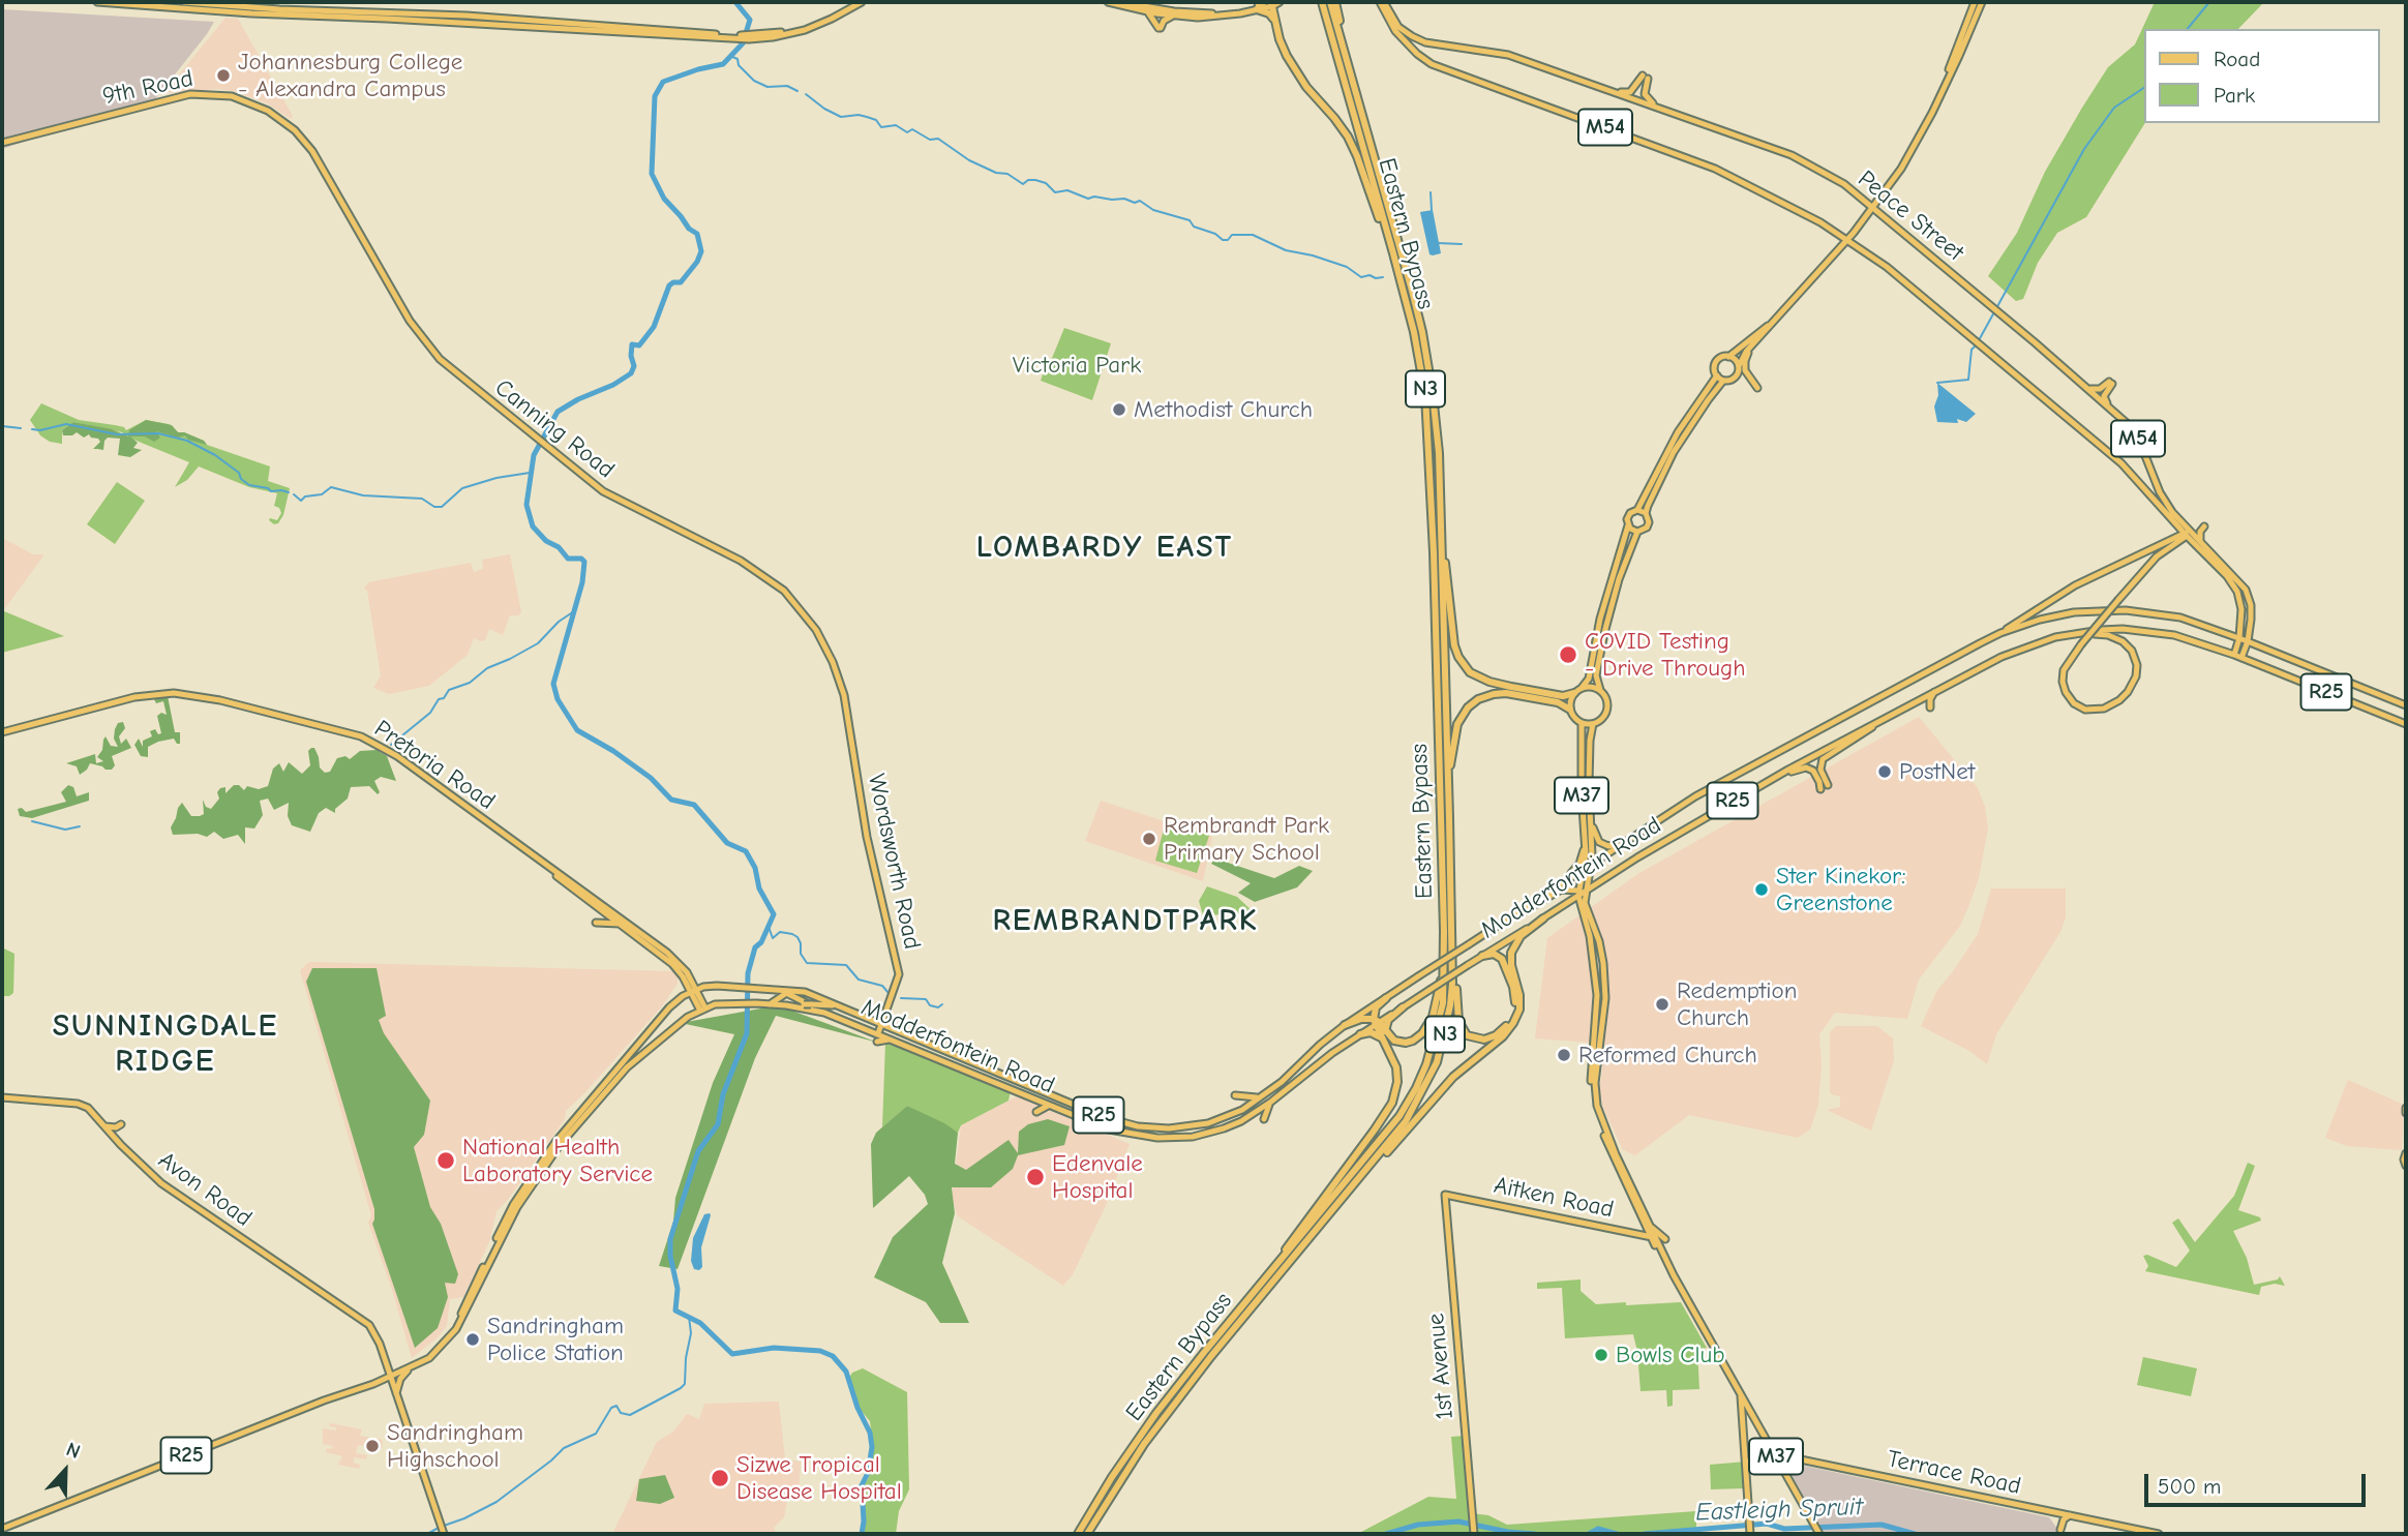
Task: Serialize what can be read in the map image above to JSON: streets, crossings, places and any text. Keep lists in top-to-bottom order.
{
  "streets": {
    "highway": ["Eastern Bypass", "N3"],
    "main road": [
      "9th Road",
      "M54",
      "Peace Street",
      "Canning Road",
      "R25",
      "Pretoria Road",
      "M37",
      "Wordsworth Road",
      "Modderfontein Road",
      "Avon Road",
      "Aitken Road",
      "1st Avenue",
      "Terrace Road"
    ]
  },
  "crossings": [
    ["9th Road", "Canning Road"],
    ["M54", "Peace Street"],
    ["M54", "Modderfontein Road"],
    ["Peace Street", "Modderfontein Road"],
    ["Canning Road", "Wordsworth Road"],
    ["R25", "Modderfontein Road"],
    ["R25", "Avon Road"],
    ["Pretoria Road", "Modderfontein Road"],
    ["M37", "Modderfontein Road"],
    ["M37", "Aitken Road"],
    ["M37", "Terrace Road"],
    ["Wordsworth Road", "Modderfontein Road"],
    ["Modderfontein Road", "Avon Road"],
    ["Aitken Road", "1st Avenue"]
  ],
  "districts": ["LOMBARDY EAST", "REMBRANDTPARK", "SUNNINGDALE RIDGE"],
  "water": ["Eastleigh Spruit"],
  "parks": ["Victoria Park"],
  "places": [
    "Johannesburg College - Alexandra Campus",
    "Methodist Church",
    "COVID Testing - Drive Through",
    "PostNet",
    "Rembrandt Park Primary School",
    "Ster Kinekor: Greenstone",
    "Redemption Church",
    "Reformed Church",
    "National Health Laboratory Service",
    "Edenvale Hospital",
    "Sandringham Police Station",
    "Bowls Club",
    "Sandringham Highschool",
    "Sizwe Tropical Disease Hospital"
  ],
  "legend": ["Road", "Park"],
  "scale_bar": "500 m",
  "north": "top"
}
